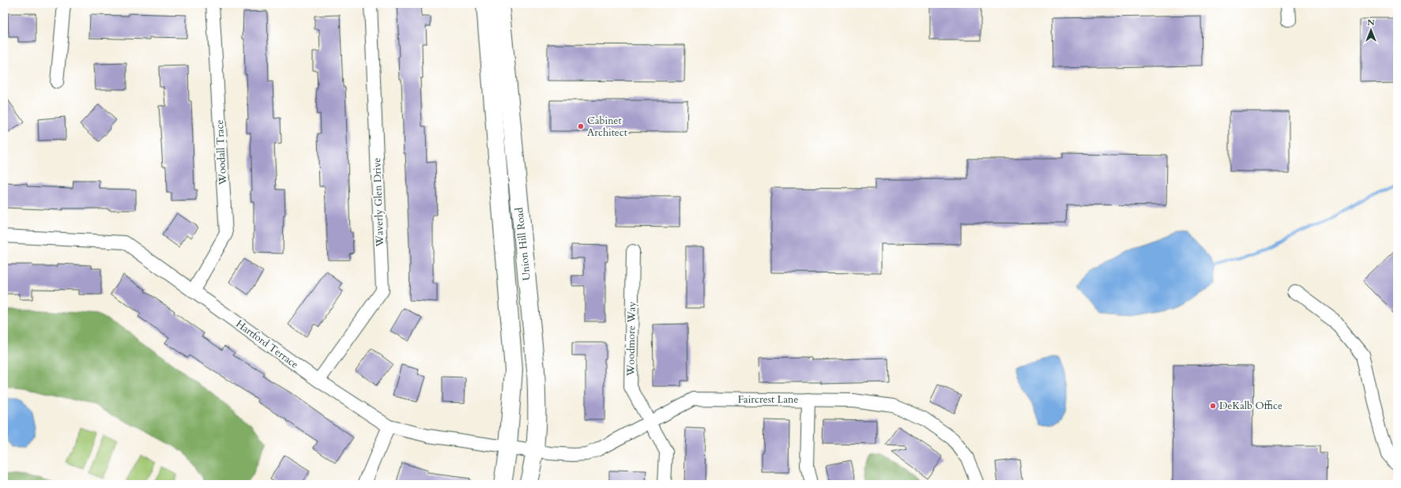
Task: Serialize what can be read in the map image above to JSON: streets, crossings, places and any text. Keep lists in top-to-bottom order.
{
  "streets": {
    "street": [
      "Woodall Trace",
      "Waverly Glen Drive",
      "Union Hill Road",
      "Woodmore Way",
      "Hartford Terrace",
      "Faircrest Lane"
    ]
  },
  "crossings": [
    ["Woodall Trace", "Hartford Terrace"],
    ["Waverly Glen Drive", "Hartford Terrace"],
    ["Union Hill Road", "Hartford Terrace"],
    ["Union Hill Road", "Faircrest Lane"],
    ["Woodmore Way", "Faircrest Lane"],
    ["Hartford Terrace", "Faircrest Lane"]
  ],
  "places": ["Cabinet Architect", "DeKalb Office"],
  "north": "top"
}
